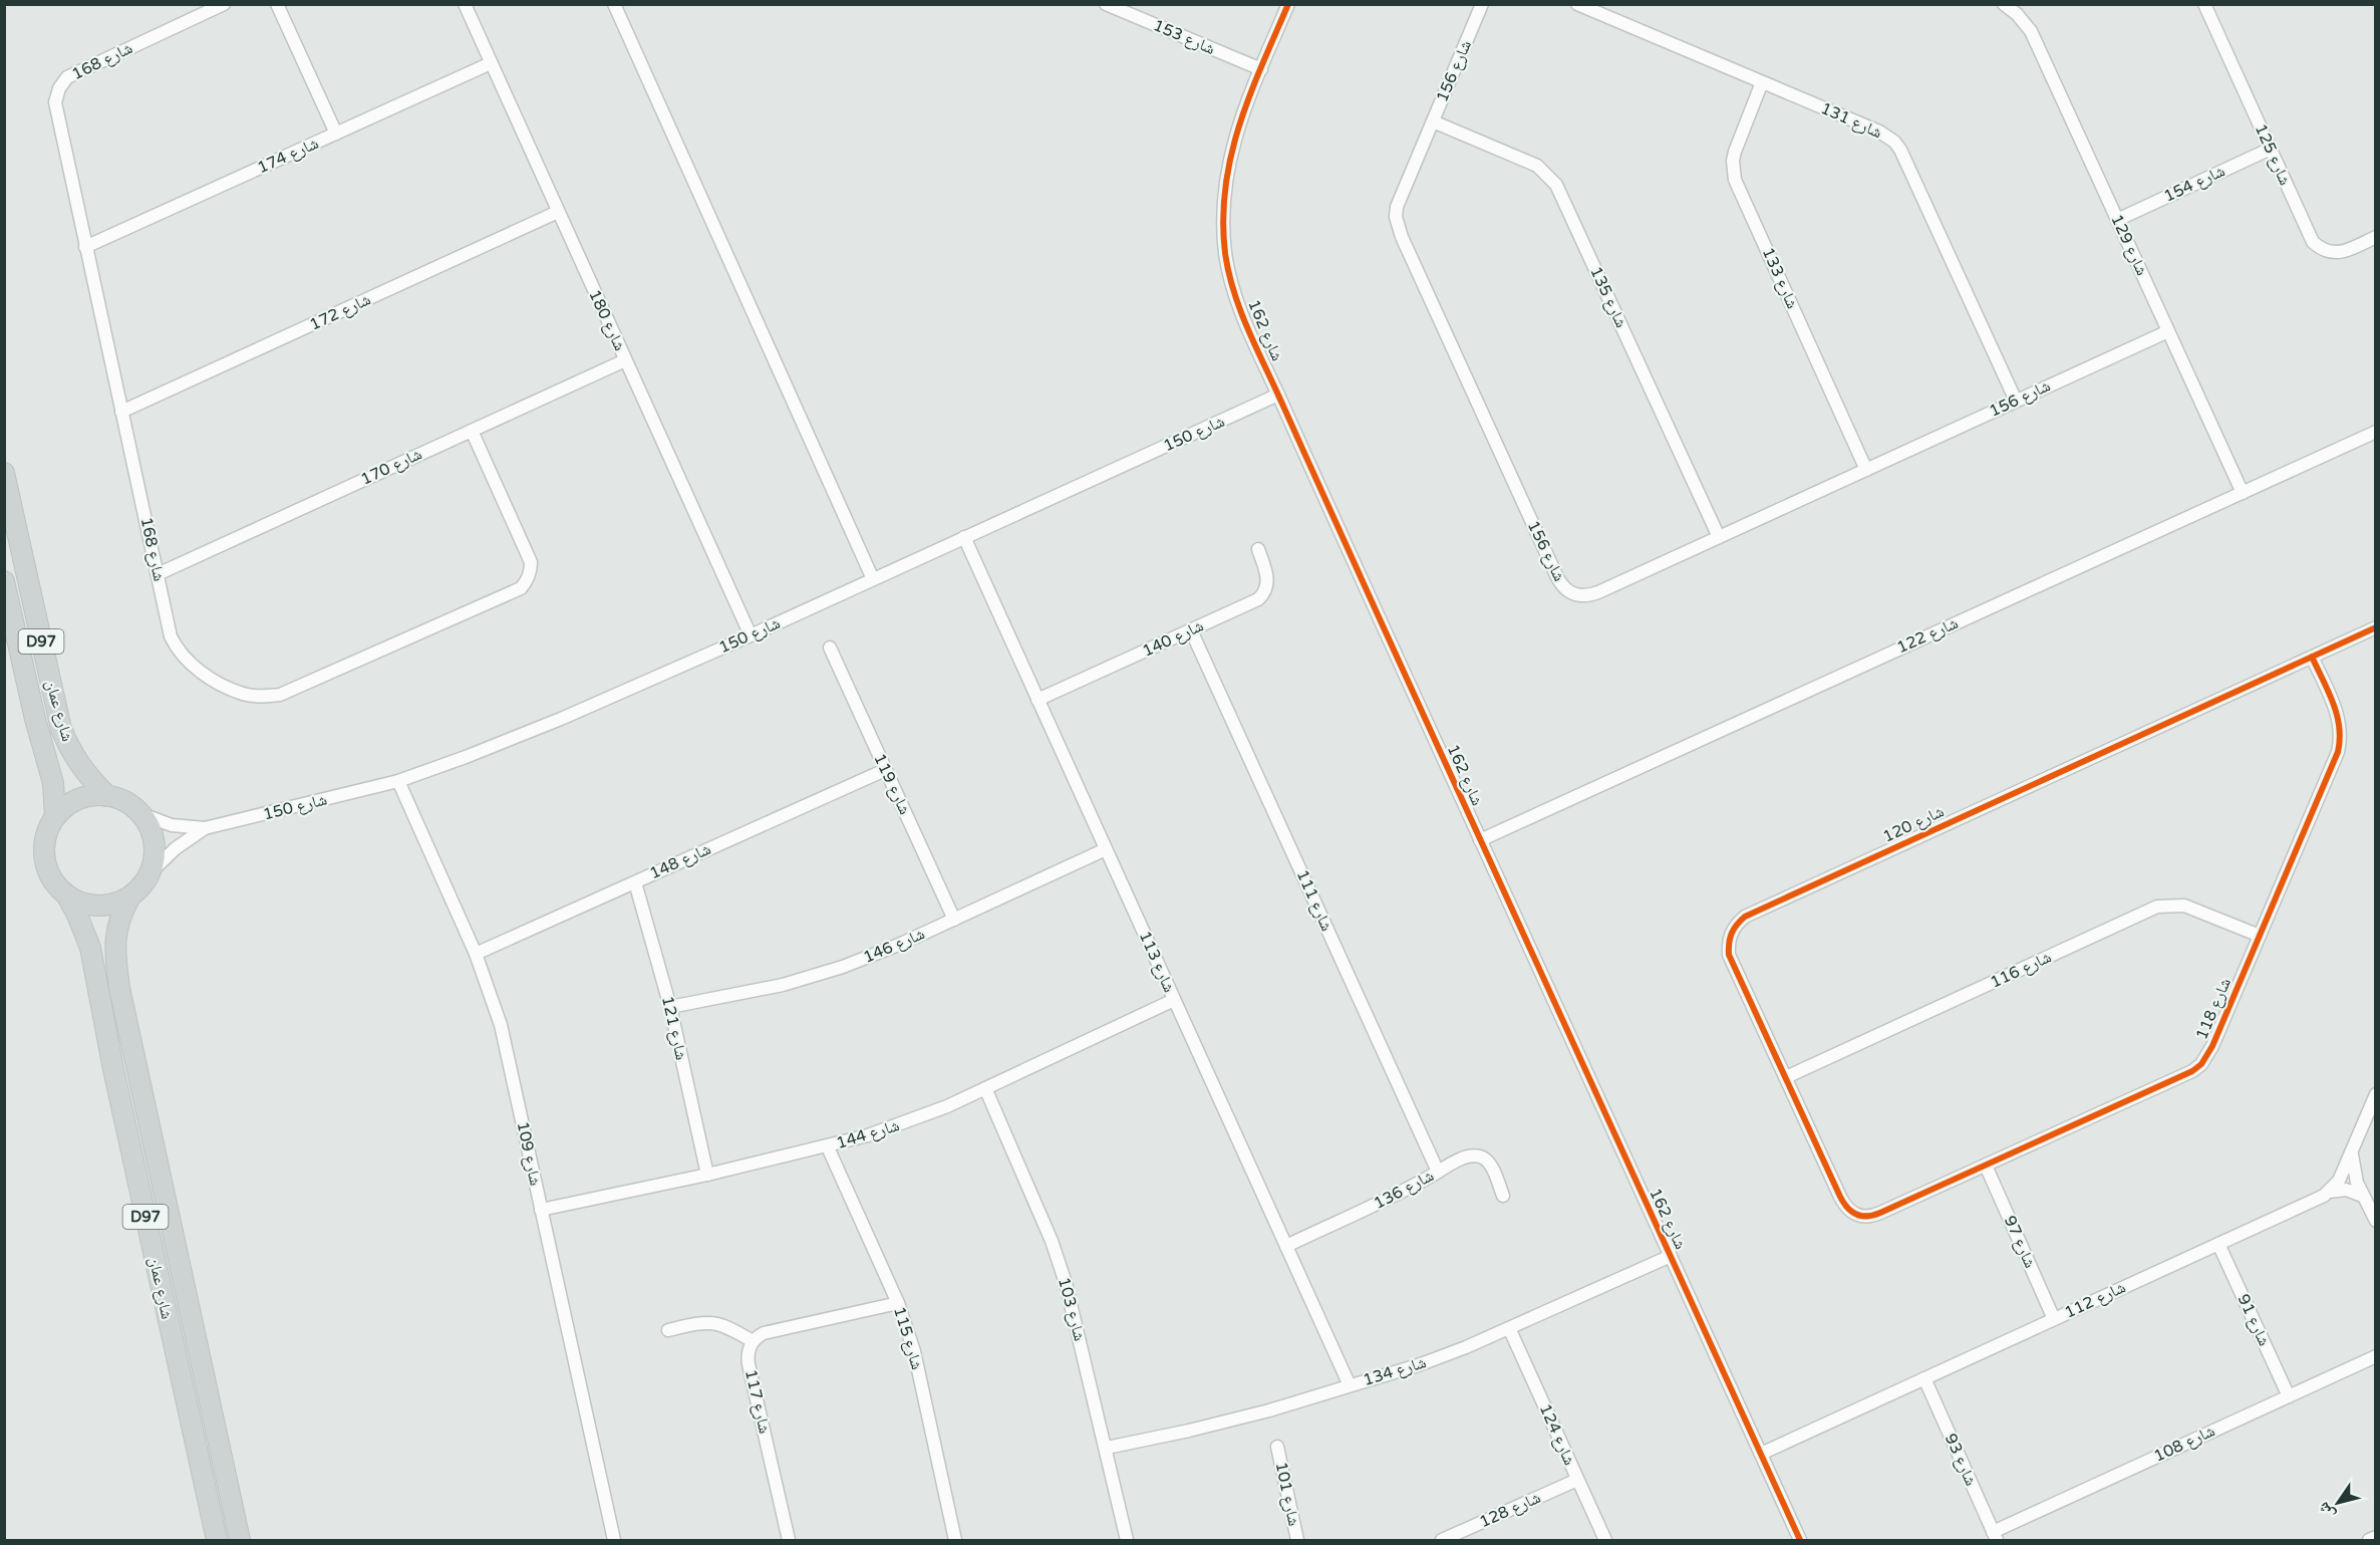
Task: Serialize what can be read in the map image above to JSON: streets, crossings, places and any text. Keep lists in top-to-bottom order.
{
  "streets": {
    "main road": ["D97", "شارع عمان"],
    "street": [
      "شارع 153",
      "شارع 168",
      "شارع 156",
      "شارع 131",
      "شارع 125",
      "شارع 174",
      "شارع 154",
      "شارع 129",
      "شارع 133",
      "شارع 135",
      "شارع 172",
      "شارع 180",
      "شارع 162",
      "شارع 150",
      "شارع 170",
      "شارع 122",
      "شارع 140",
      "شارع 119",
      "شارع 120",
      "شارع 148",
      "شارع 111",
      "شارع 146",
      "شارع 113",
      "شارع 116",
      "شارع 118",
      "شارع 121",
      "شارع 144",
      "شارع 109",
      "شارع 136",
      "شارع 97",
      "شارع 112",
      "شارع 103",
      "شارع 91",
      "شارع 115",
      "شارع 134",
      "شارع 117",
      "شارع 124",
      "شارع 108",
      "شارع 93",
      "شارع 101",
      "شارع 128"
    ]
  },
  "crossings": [
    ["شارع 153", "شارع 162"],
    ["شارع 168", "شارع 174"],
    ["شارع 168", "شارع 172"],
    ["شارع 168", "شارع 170"],
    ["شارع 156", "شارع 131"],
    ["شارع 156", "شارع 129"],
    ["شارع 156", "شارع 133"],
    ["شارع 156", "شارع 135"],
    ["شارع 131", "شارع 133"],
    ["شارع 125", "شارع 154"],
    ["شارع 174", "شارع 180"],
    ["شارع 154", "شارع 129"],
    ["شارع 129", "شارع 122"],
    ["شارع 172", "شارع 180"],
    ["شارع 180", "شارع 150"],
    ["شارع 180", "شارع 170"],
    ["شارع 162", "شارع 150"],
    ["شارع 162", "شارع 122"],
    ["شارع 162", "شارع 112"],
    ["شارع 162", "شارع 134"],
    ["شارع 150", "شارع عمان"],
    ["شارع 150", "شارع 113"],
    ["شارع 150", "شارع 109"],
    ["شارع 140", "شارع 111"],
    ["شارع 140", "شارع 113"],
    ["شارع 119", "شارع 148"],
    ["شارع 119", "شارع 146"],
    ["شارع 120", "شارع 116"],
    ["شارع 120", "شارع 118"],
    ["شارع 148", "شارع 121"],
    ["شارع 148", "شارع 109"],
    ["شارع 111", "شارع 136"],
    ["شارع 146", "شارع 113"],
    ["شارع 146", "شارع 121"],
    ["شارع 113", "شارع 144"],
    ["شارع 113", "شارع 136"],
    ["شارع 113", "شارع 134"],
    ["شارع 116", "شارع 118"],
    ["شارع 118", "شارع 97"],
    ["شارع 121", "شارع 144"],
    ["شارع 144", "شارع 109"],
    ["شارع 144", "شارع 103"],
    ["شارع 144", "شارع 115"],
    ["شارع 97", "شارع 112"],
    ["شارع 112", "شارع 91"],
    ["شارع 112", "شارع 93"],
    ["شارع 103", "شارع 134"],
    ["شارع 91", "شارع 108"],
    ["شارع 134", "شارع 124"],
    ["شارع 124", "شارع 128"],
    ["شارع 108", "شارع 93"]
  ],
  "north": "bottom left"
}
